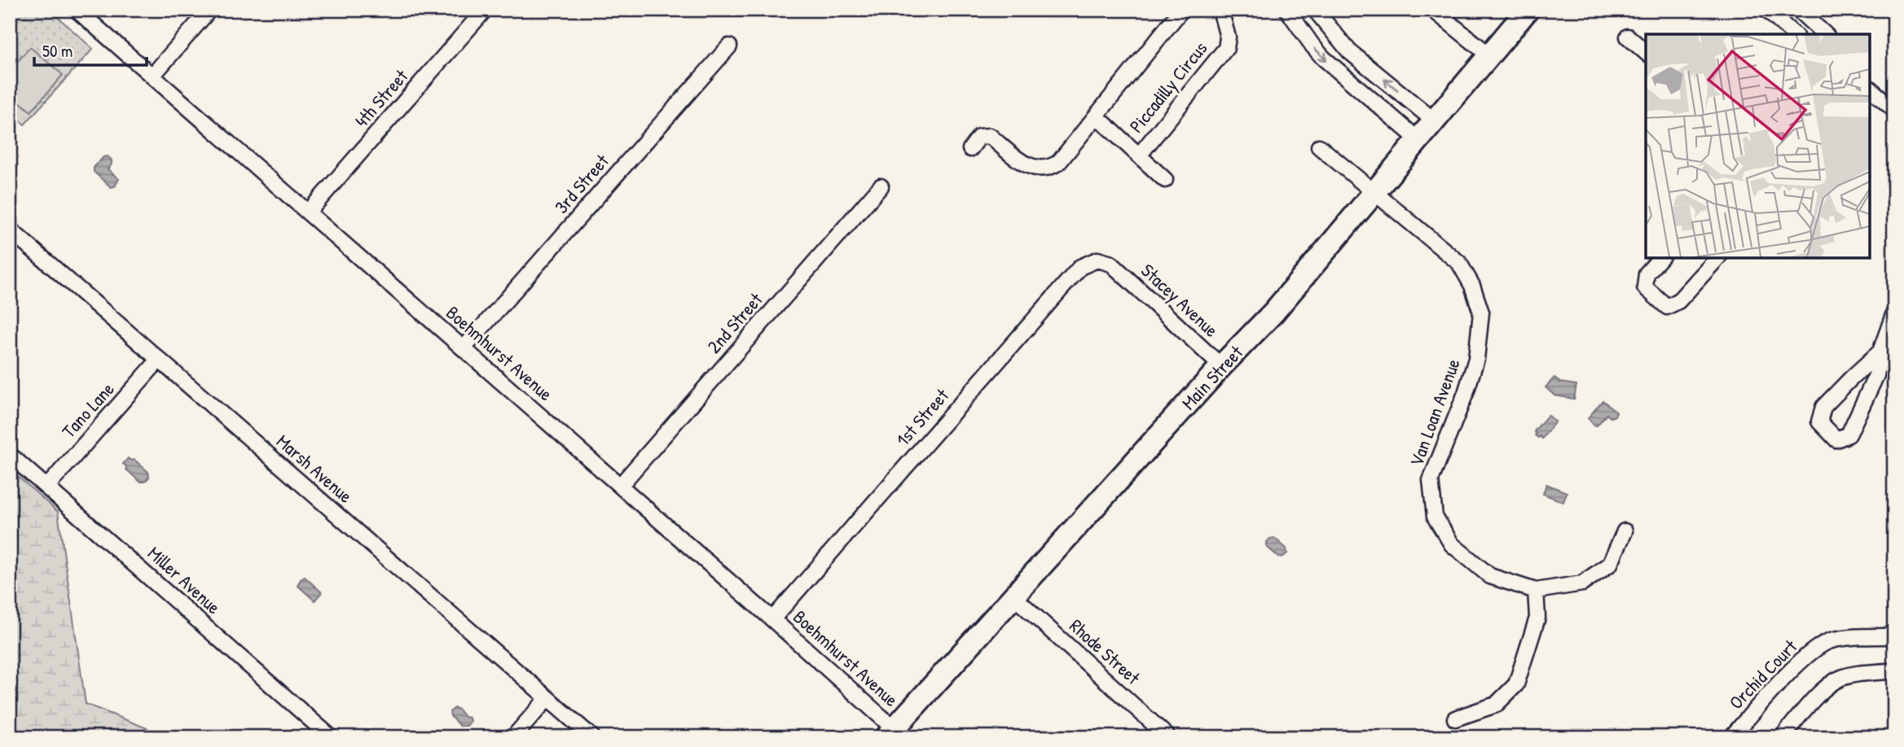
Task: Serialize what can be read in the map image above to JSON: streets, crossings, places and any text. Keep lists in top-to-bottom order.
{
  "streets": {
    "main road": ["Main Street"],
    "street": [
      "Piccadilly Circus",
      "4th Street",
      "3rd Street",
      "Stacey Avenue",
      "2nd Street",
      "Boehmhurst Avenue",
      "Tano Lane",
      "Van Loan Avenue",
      "1st Street",
      "Marsh Avenue",
      "Miller Avenue",
      "Rhode Street",
      "Orchid Court"
    ]
  },
  "crossings": [
    ["4th Street", "Boehmhurst Avenue"],
    ["3rd Street", "Boehmhurst Avenue"],
    ["Stacey Avenue", "Main Street"],
    ["Stacey Avenue", "1st Street"],
    ["2nd Street", "Boehmhurst Avenue"],
    ["Boehmhurst Avenue", "Main Street"],
    ["Boehmhurst Avenue", "1st Street"],
    ["Main Street", "Van Loan Avenue"],
    ["Main Street", "Rhode Street"],
    ["Tano Lane", "Marsh Avenue"],
    ["Tano Lane", "Miller Avenue"]
  ],
  "scale_bar": "50 m"
}
